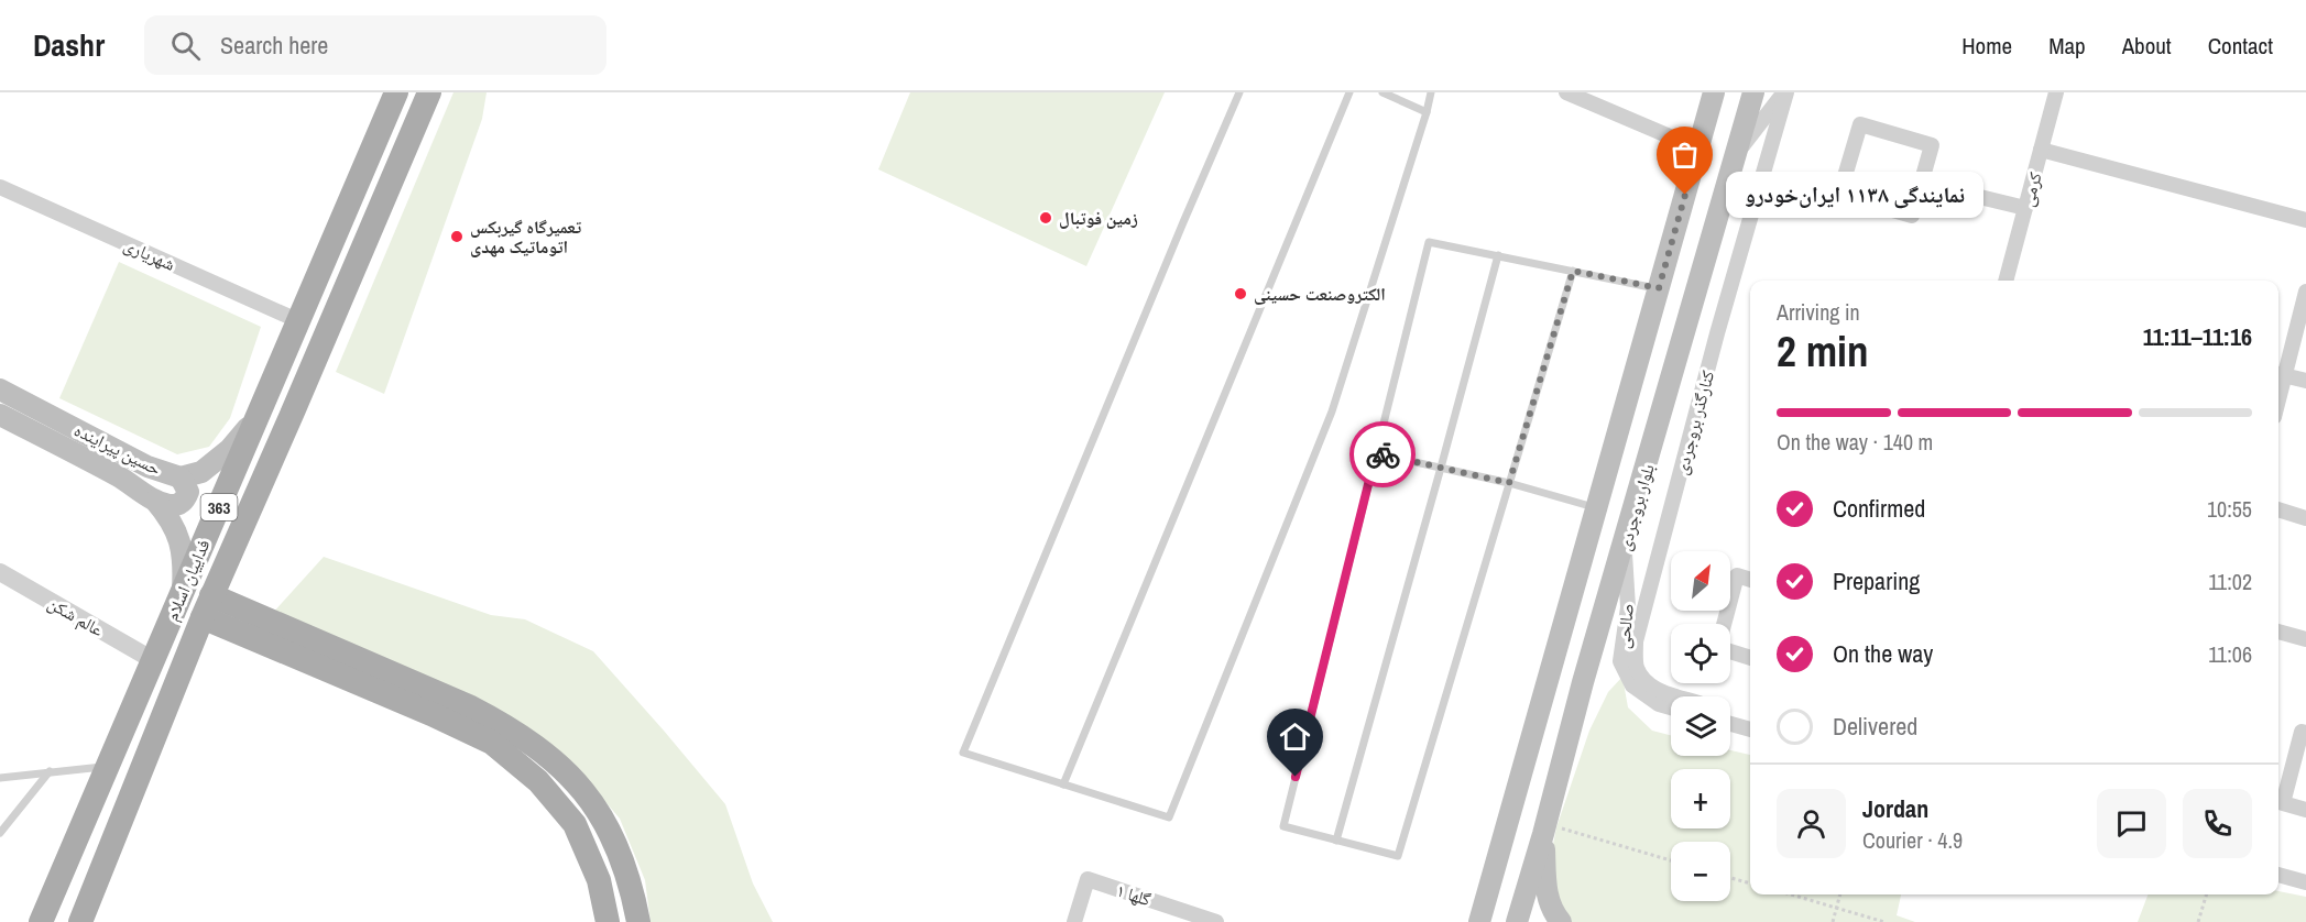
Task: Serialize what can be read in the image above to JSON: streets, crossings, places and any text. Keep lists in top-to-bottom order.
{
  "streets": {
    "main road": [
      "حسین پیراینده",
      "363",
      "بلوار بروجردی",
      "فداییان اسلام"
    ],
    "street": [
      "کرمی",
      "شهریاری",
      "کنارگذر بروجردی",
      "عالم شکن",
      "صالحی",
      "گلها ۱"
    ]
  },
  "crossings": [
    ["شهریاری", "فداییان اسلام"],
    ["حسین پیراینده", "فداییان اسلام"],
    ["بلوار بروجردی", "صالحی"],
    ["فداییان اسلام", "عالم شکن"]
  ],
  "places": [
    "نمایندگی ۱۱۳۸ ایران‌خودرو",
    "زمین فوتبال",
    "تعمیرگاه گیربکس اتوماتیک مهدی",
    "الکتروصنعت حسینی"
  ],
  "north": "top right",
  "page": {
    "header": "Dashr",
    "search": "Search here",
    "nav": [
      "Home",
      "Map",
      "About",
      "Contact"
    ],
    "bubble": "نمایندگی ۱۱۳۸ ایران‌خودرو",
    "heading": ["2 min", "Arriving in", "11:11–11:16"],
    "panel": ["Jordan", "Courier · 4.9"],
    "bar": "On the way · 140 m",
    "list": [
      ["Confirmed", "10:55"],
      ["Preparing", "11:02"],
      ["On the way", "11:06"],
      "Delivered"
    ],
    "map_buttons": ["+", "−"]
  }
}
